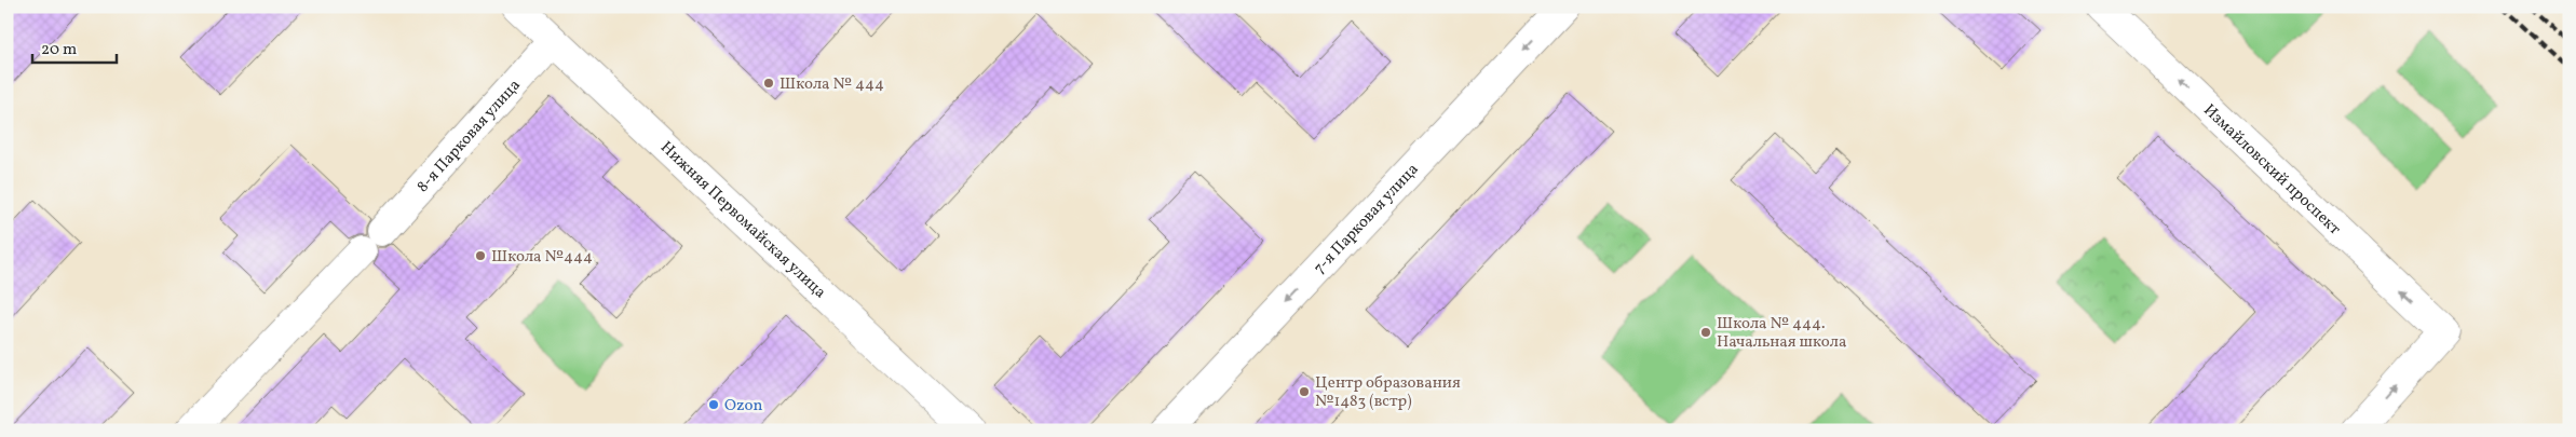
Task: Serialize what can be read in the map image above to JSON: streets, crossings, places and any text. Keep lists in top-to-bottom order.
{
  "streets": {
    "street": [
      "8-я Парковая улица",
      "Измайловский проспект",
      "Нижняя Первомайская улица",
      "7-я Парковая улица"
    ]
  },
  "crossings": [
    ["8-я Парковая улица", "Нижняя Первомайская улица"]
  ],
  "one_way": ["Измайловский проспект", "7-я Парковая улица"],
  "places": [
    "Школа № 444",
    "Школа №444",
    "Школа № 444. Начальная школа",
    "Центр образования №1483 (встр)",
    "Ozon"
  ],
  "scale_bar": "20 m"
}
